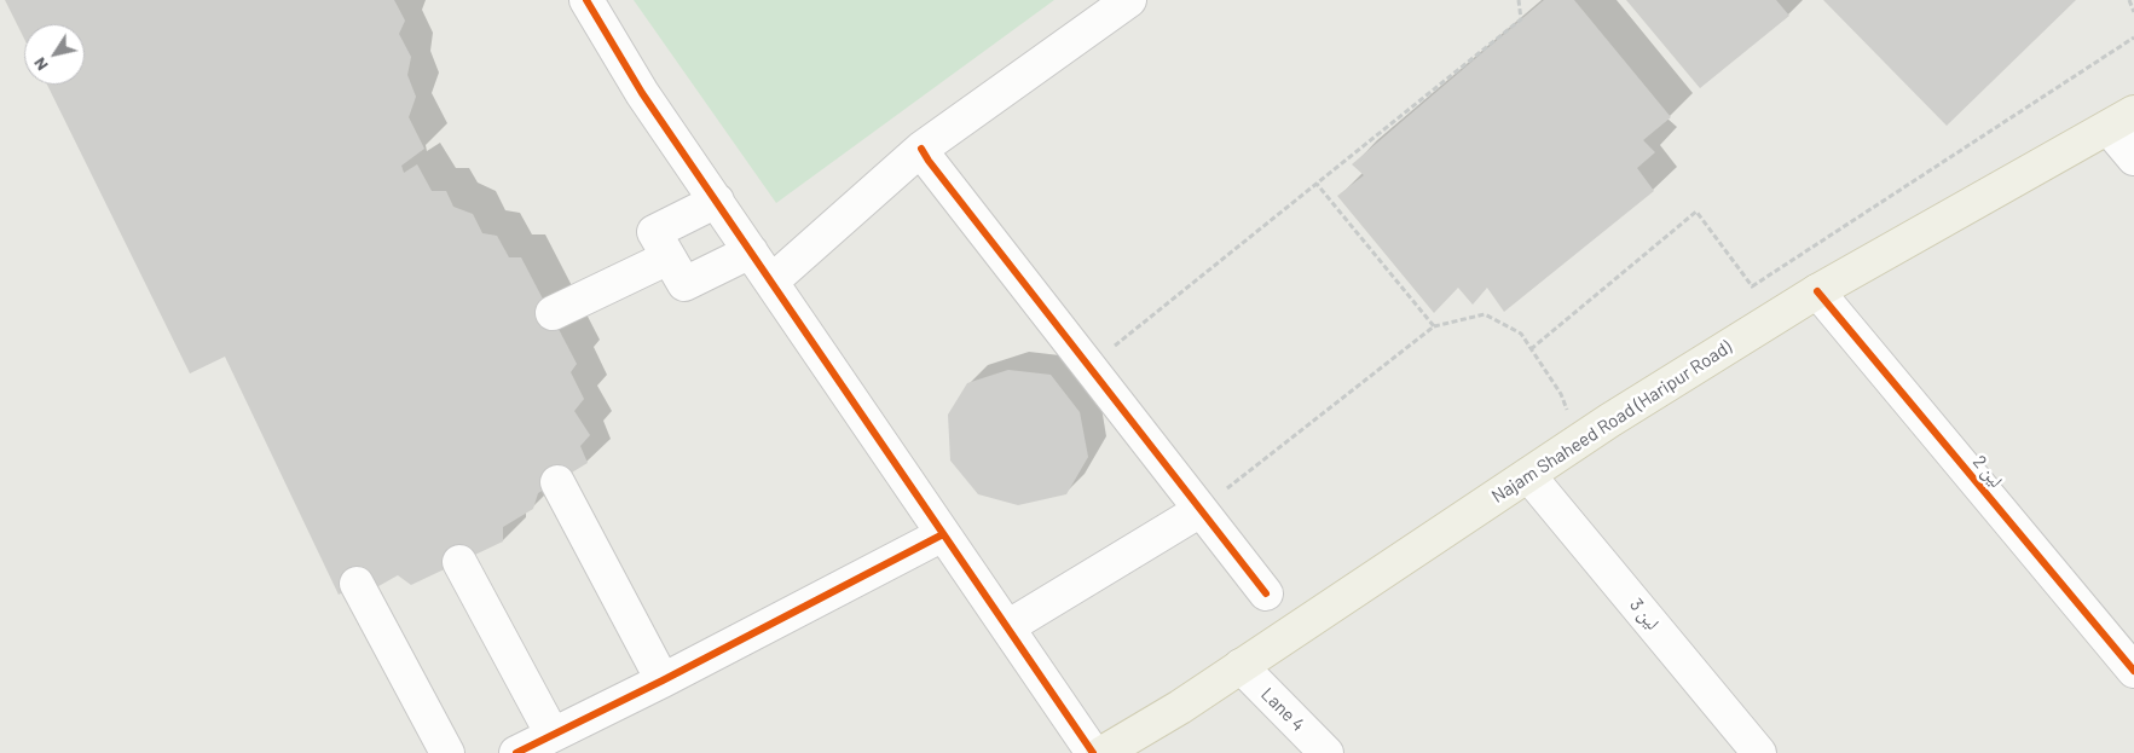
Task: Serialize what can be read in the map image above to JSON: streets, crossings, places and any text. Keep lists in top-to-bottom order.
{
  "streets": {
    "main road": ["Najam Shaheed Road (Haripur Road)"],
    "street": ["لین 2", "لین 3", "Lane 4"]
  },
  "crossings": [
    ["Najam Shaheed Road (Haripur Road)", "لین 2"],
    ["Najam Shaheed Road (Haripur Road)", "لین 3"],
    ["Najam Shaheed Road (Haripur Road)", "Lane 4"]
  ],
  "north": "bottom left"
}
